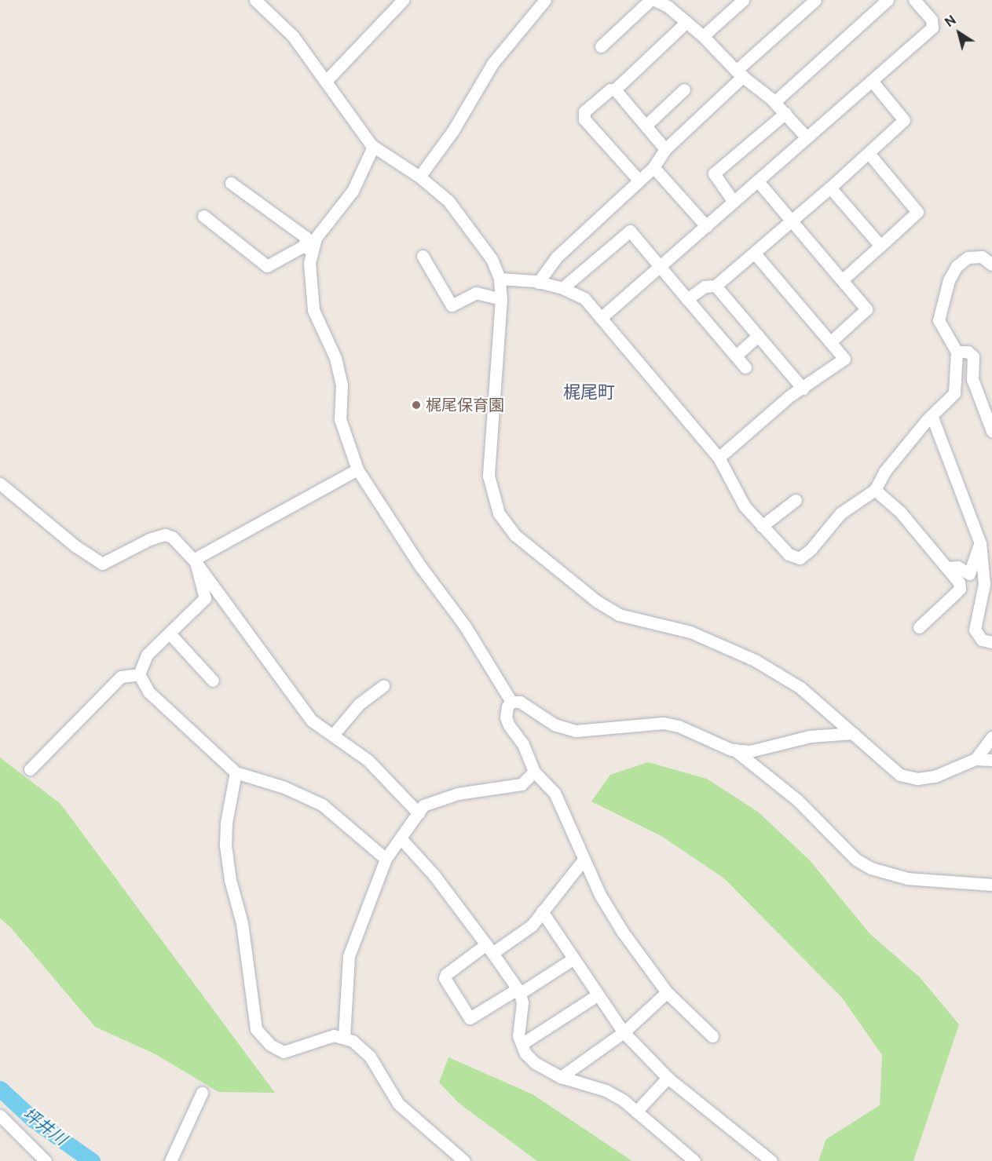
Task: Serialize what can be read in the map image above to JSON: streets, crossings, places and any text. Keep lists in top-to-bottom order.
{
  "districts": ["梶尾町"],
  "water": ["坪井川"],
  "places": ["梶尾保育園"],
  "north": "top left"
}
